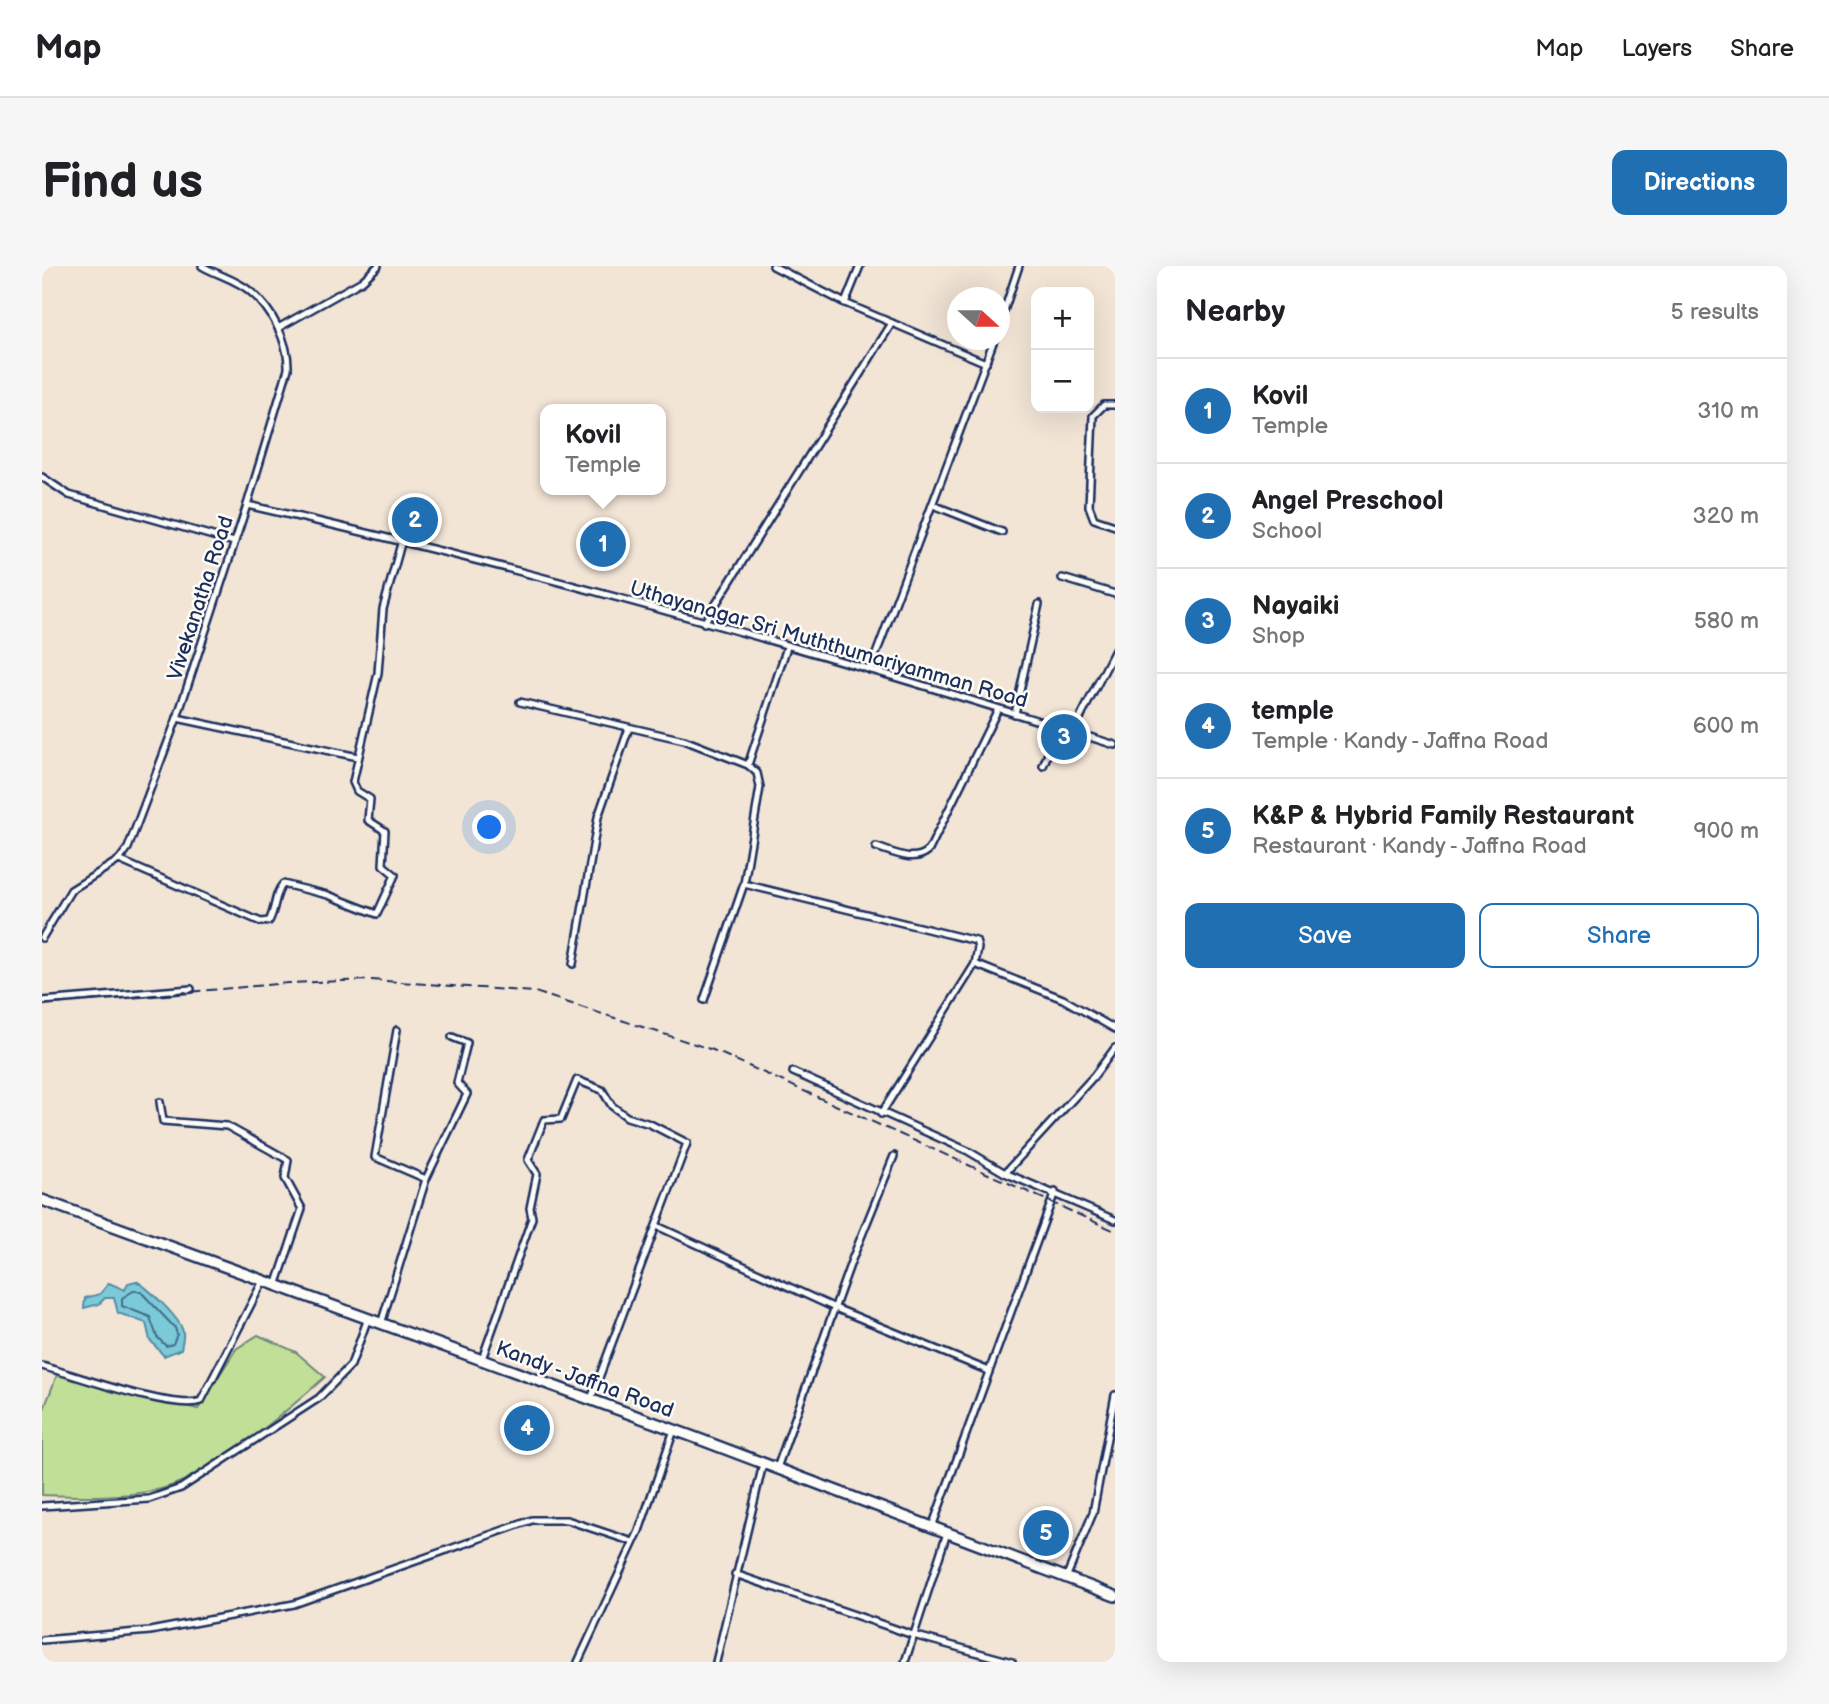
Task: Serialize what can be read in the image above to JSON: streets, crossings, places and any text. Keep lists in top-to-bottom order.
{
  "streets": {
    "highway": ["Kandy - Jaffna Road"],
    "street": ["Vivekanatha Road", "Uthayanagar Sri Muththumariyamman Road"]
  },
  "crossings": [
    ["Vivekanatha Road", "Uthayanagar Sri Muththumariyamman Road"]
  ],
  "north": "right",
  "page": {
    "header": "Map",
    "nav": ["Map", "Layers", "Share"],
    "buttons": [
      "Directions",
      ["Save", "Share"]
    ],
    "title": "Find us",
    "heading": ["Nearby", "5 results"],
    "map_buttons": ["+", "−"],
    "list": [
      {
        "mark": "1",
        "name": "Kovil",
        "note": "Temple",
        "value": "310 m"
      },
      {
        "mark": "2",
        "name": "Angel Preschool",
        "note": "School",
        "value": "320 m"
      },
      {
        "mark": "3",
        "name": "Nayaiki",
        "note": "Shop",
        "value": "580 m"
      },
      {
        "mark": "4",
        "name": "temple",
        "note": "Temple · Kandy - Jaffna Road",
        "value": "600 m"
      },
      {
        "mark": "5",
        "name": "K&P & Hybrid Family Restaurant",
        "note": "Restaurant · Kandy - Jaffna Road",
        "value": "900 m"
      }
    ],
    "popup": ["Kovil", "Temple"],
    "pins": [
      "2",
      "1",
      "3",
      "4",
      "5"
    ]
  }
}
